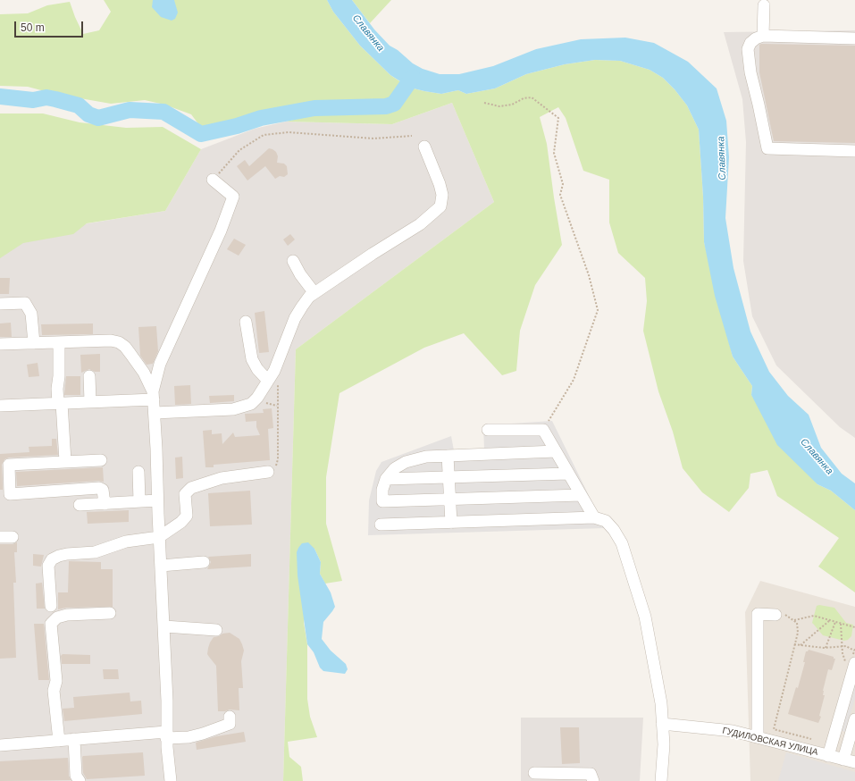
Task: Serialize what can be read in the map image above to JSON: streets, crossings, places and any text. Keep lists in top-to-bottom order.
{
  "streets": {
    "street": ["ГУДИЛОВСКАЯ УЛИЦА"]
  },
  "water": ["Славянка"],
  "scale_bar": "50 m"
}
